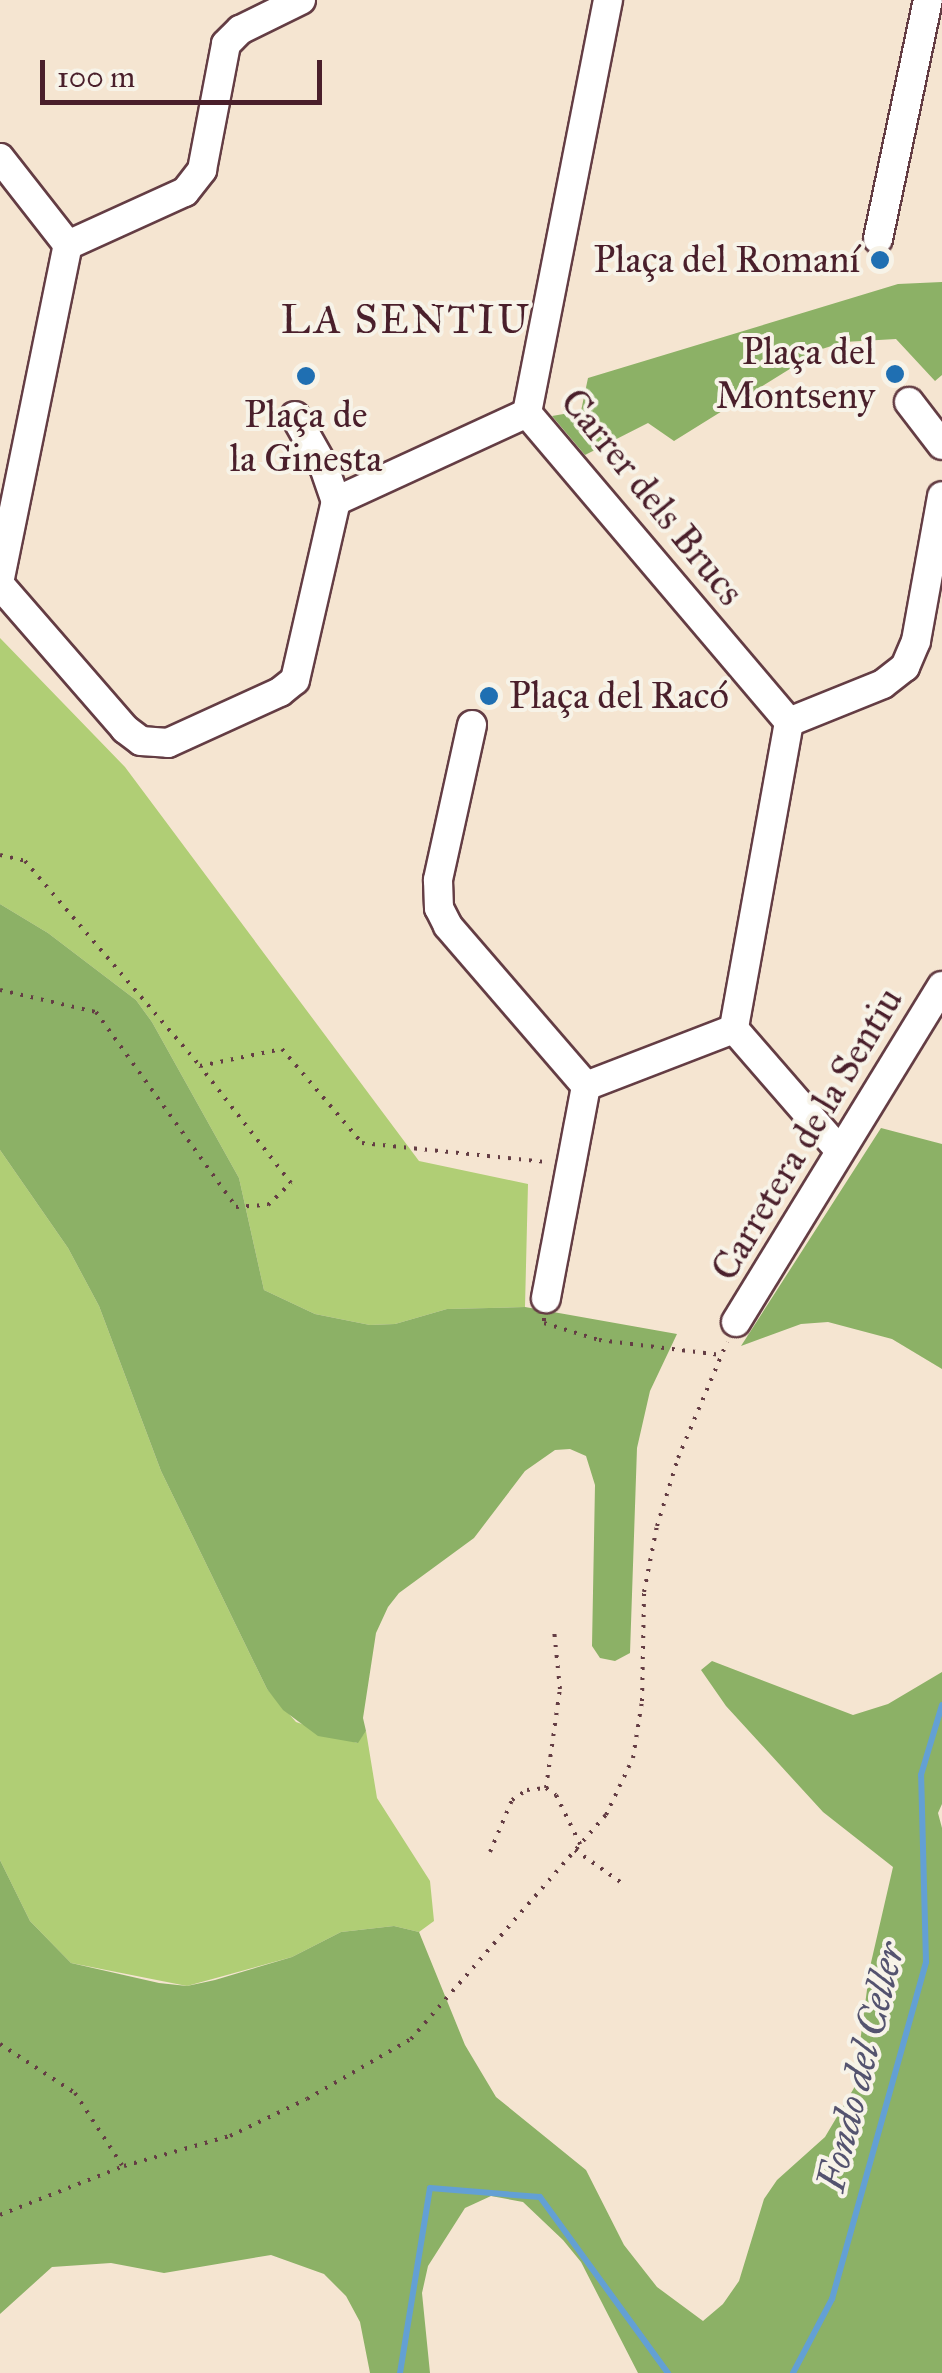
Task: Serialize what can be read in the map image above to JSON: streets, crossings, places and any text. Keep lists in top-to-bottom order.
{
  "streets": {
    "street": ["Carrer dels Brucs", "Carretera de la Sentiu"]
  },
  "districts": ["LA SENTIU"],
  "water": ["Fondo del Celler"],
  "places": [
    "Plaça del Romaní",
    "Plaça del Montseny",
    "Plaça de la Ginesta",
    "Plaça del Racó"
  ],
  "scale_bar": "100 m"
}
